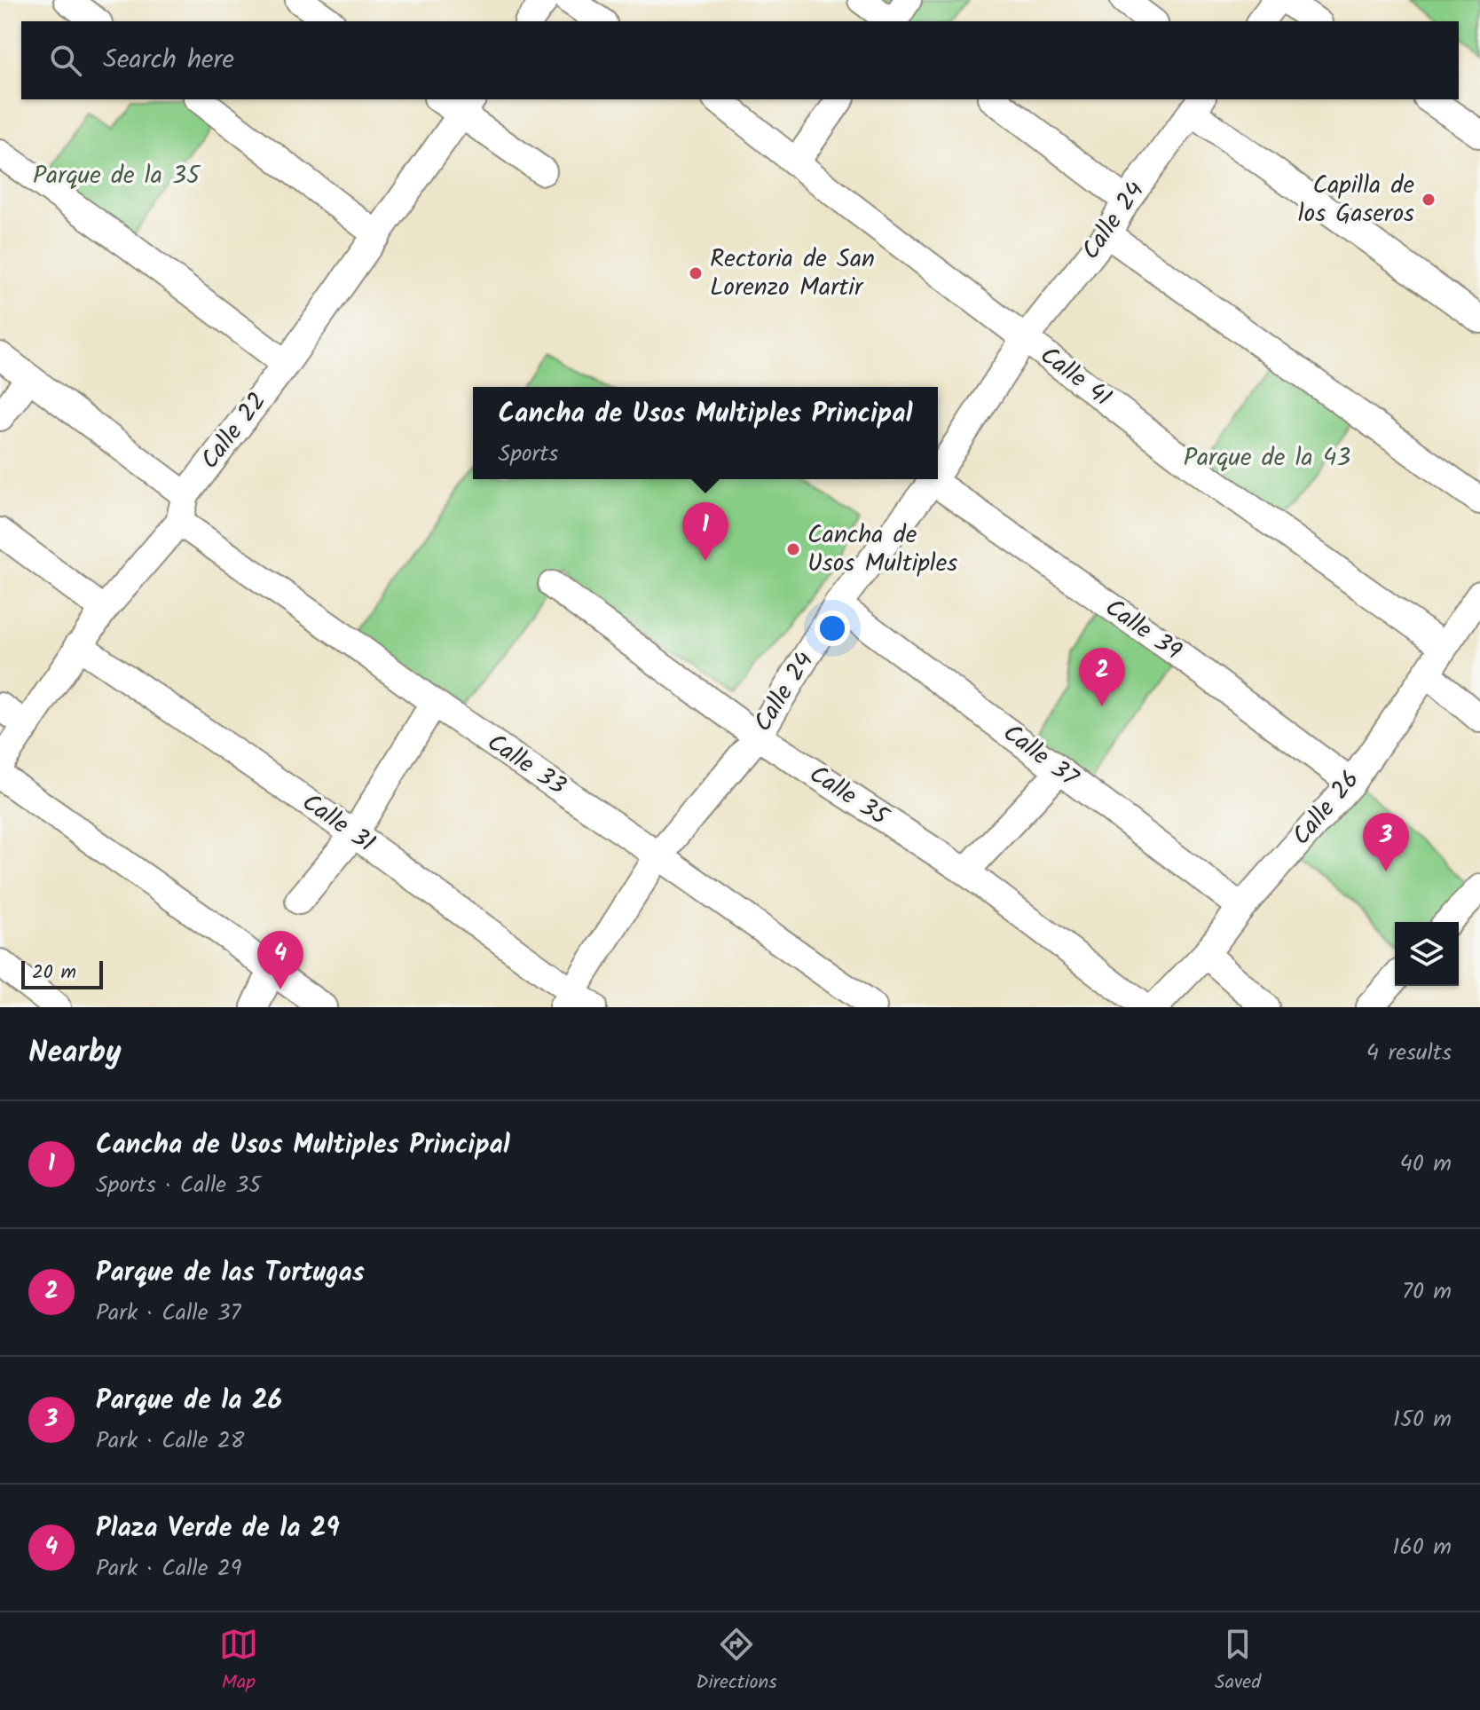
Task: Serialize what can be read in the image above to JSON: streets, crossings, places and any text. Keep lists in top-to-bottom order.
{
  "streets": {
    "street": [
      "Calle 24",
      "Calle 41",
      "Calle 22",
      "Calle 39",
      "Calle 37",
      "Calle 33",
      "Calle 35",
      "Calle 26",
      "Calle 31"
    ]
  },
  "crossings": [
    ["Calle 24", "Calle 41"],
    ["Calle 24", "Calle 39"],
    ["Calle 24", "Calle 37"],
    ["Calle 24", "Calle 33"],
    ["Calle 24", "Calle 35"],
    ["Calle 24", "Calle 31"],
    ["Calle 41", "Calle 26"],
    ["Calle 22", "Calle 33"],
    ["Calle 22", "Calle 31"],
    ["Calle 39", "Calle 26"],
    ["Calle 37", "Calle 26"]
  ],
  "parks": ["Parque de la 35", "Parque de la 43"],
  "places": ["Capilla de los Gaseros", "Rectoria de San Lorenzo Martir", "Cancha de Usos Multiples"],
  "scale_bar": "20 m",
  "page": {
    "search": "Search here",
    "popup": ["Cancha de Usos Multiples Principal", "Sports"],
    "pins": [
      "1",
      "2",
      "3",
      "4"
    ],
    "scale": "20 m",
    "heading": ["Nearby", "4 results"],
    "list": [
      {
        "mark": "1",
        "name": "Cancha de Usos Multiples Principal",
        "note": "Sports · Calle 35",
        "value": "40 m"
      },
      {
        "mark": "2",
        "name": "Parque de las Tortugas",
        "note": "Park · Calle 37",
        "value": "70 m"
      },
      {
        "mark": "3",
        "name": "Parque de la 26",
        "note": "Park · Calle 28",
        "value": "150 m"
      },
      {
        "mark": "4",
        "name": "Plaza Verde de la 29",
        "note": "Park · Calle 29",
        "value": "160 m"
      }
    ],
    "nav": ["Map", "Directions", "Saved"]
  }
}
